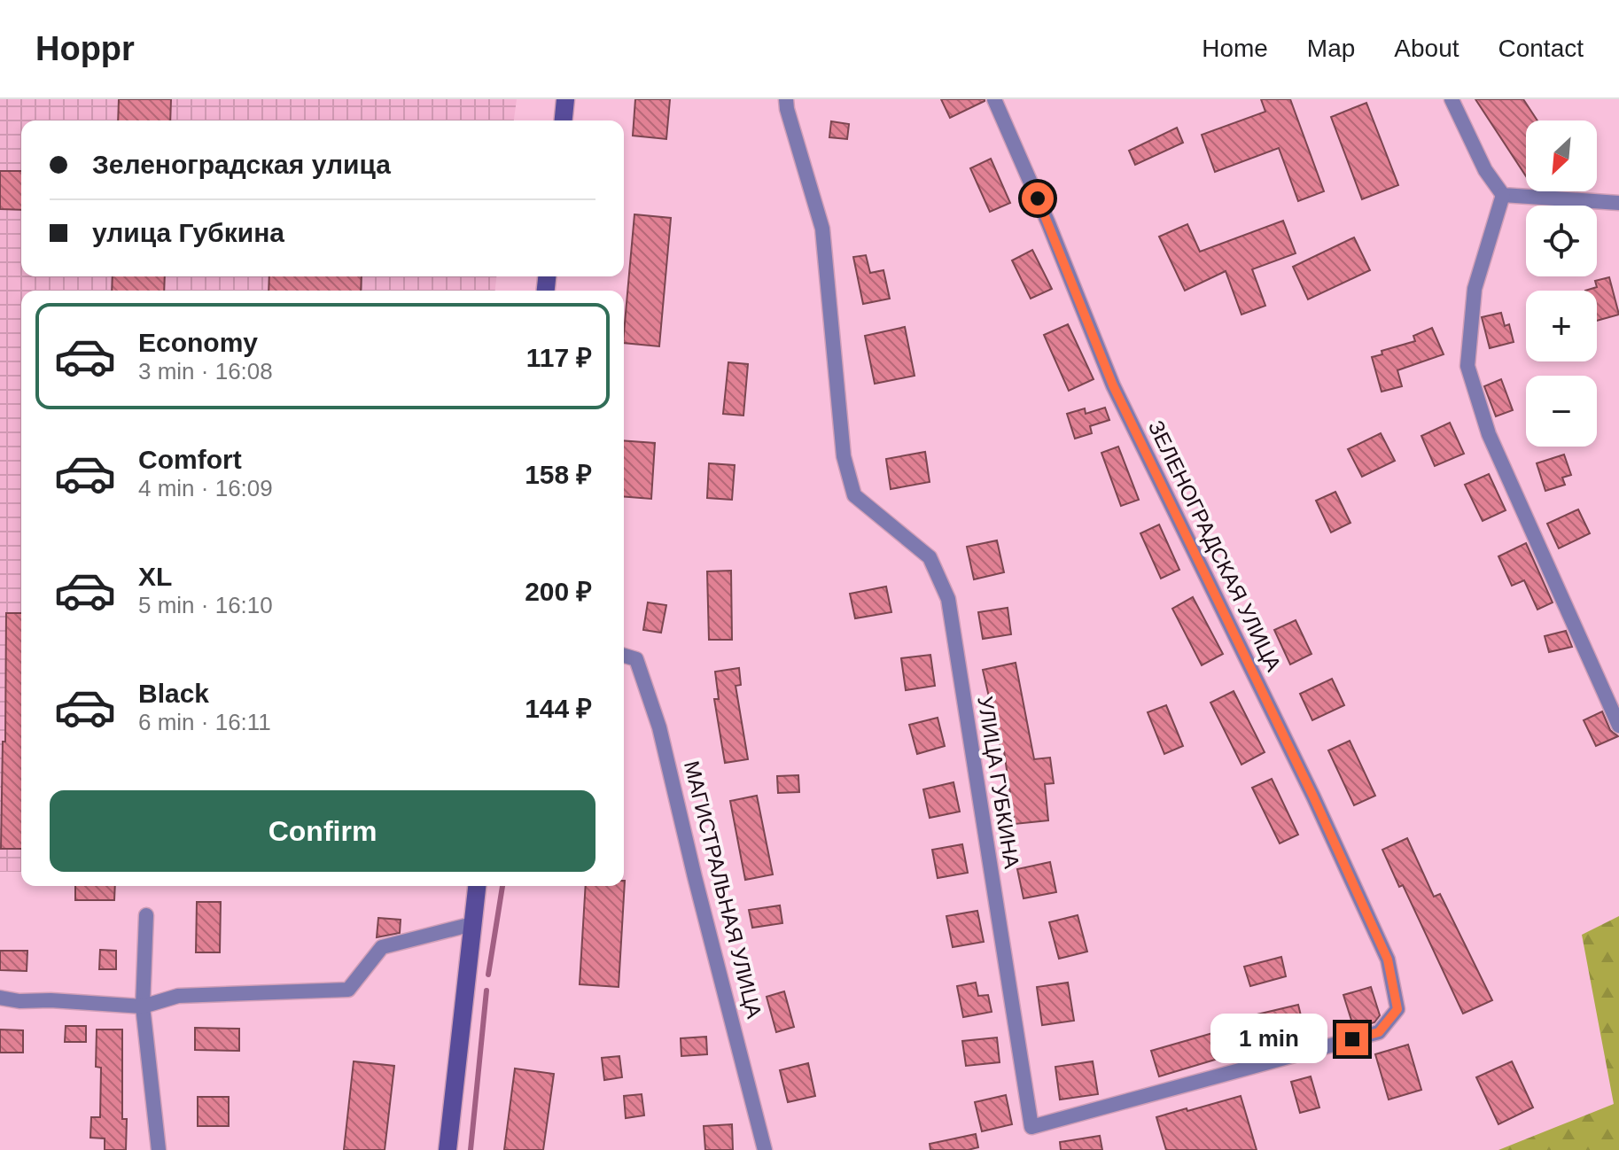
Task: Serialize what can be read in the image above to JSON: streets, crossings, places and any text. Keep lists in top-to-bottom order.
{
  "streets": {
    "street": ["ЗЕЛЕНОГРАДСКАЯ УЛИЦА", "УЛИЦА ГУБКИНА", "МАГИСТРАЛЬНАЯ УЛИЦА"]
  },
  "crossings": [
    ["ЗЕЛЕНОГРАДСКАЯ УЛИЦА", "УЛИЦА ГУБКИНА"]
  ],
  "north": "bottom left",
  "page": {
    "header": "Hoppr",
    "nav": [
      "Home",
      "Map",
      "About",
      "Contact"
    ],
    "map_buttons": ["+", "−"],
    "banner": ["Зеленоградская улица", "улица Губкина"],
    "list": [
      {
        "name": "Economy",
        "note": "3 min · 16:08",
        "value": "117 ₽"
      },
      {
        "name": "Comfort",
        "note": "4 min · 16:09",
        "value": "158 ₽"
      },
      {
        "name": "XL",
        "note": "5 min · 16:10",
        "value": "200 ₽"
      },
      {
        "name": "Black",
        "note": "6 min · 16:11",
        "value": "144 ₽"
      }
    ],
    "buttons": "Confirm",
    "bubble": "1 min"
  }
}
